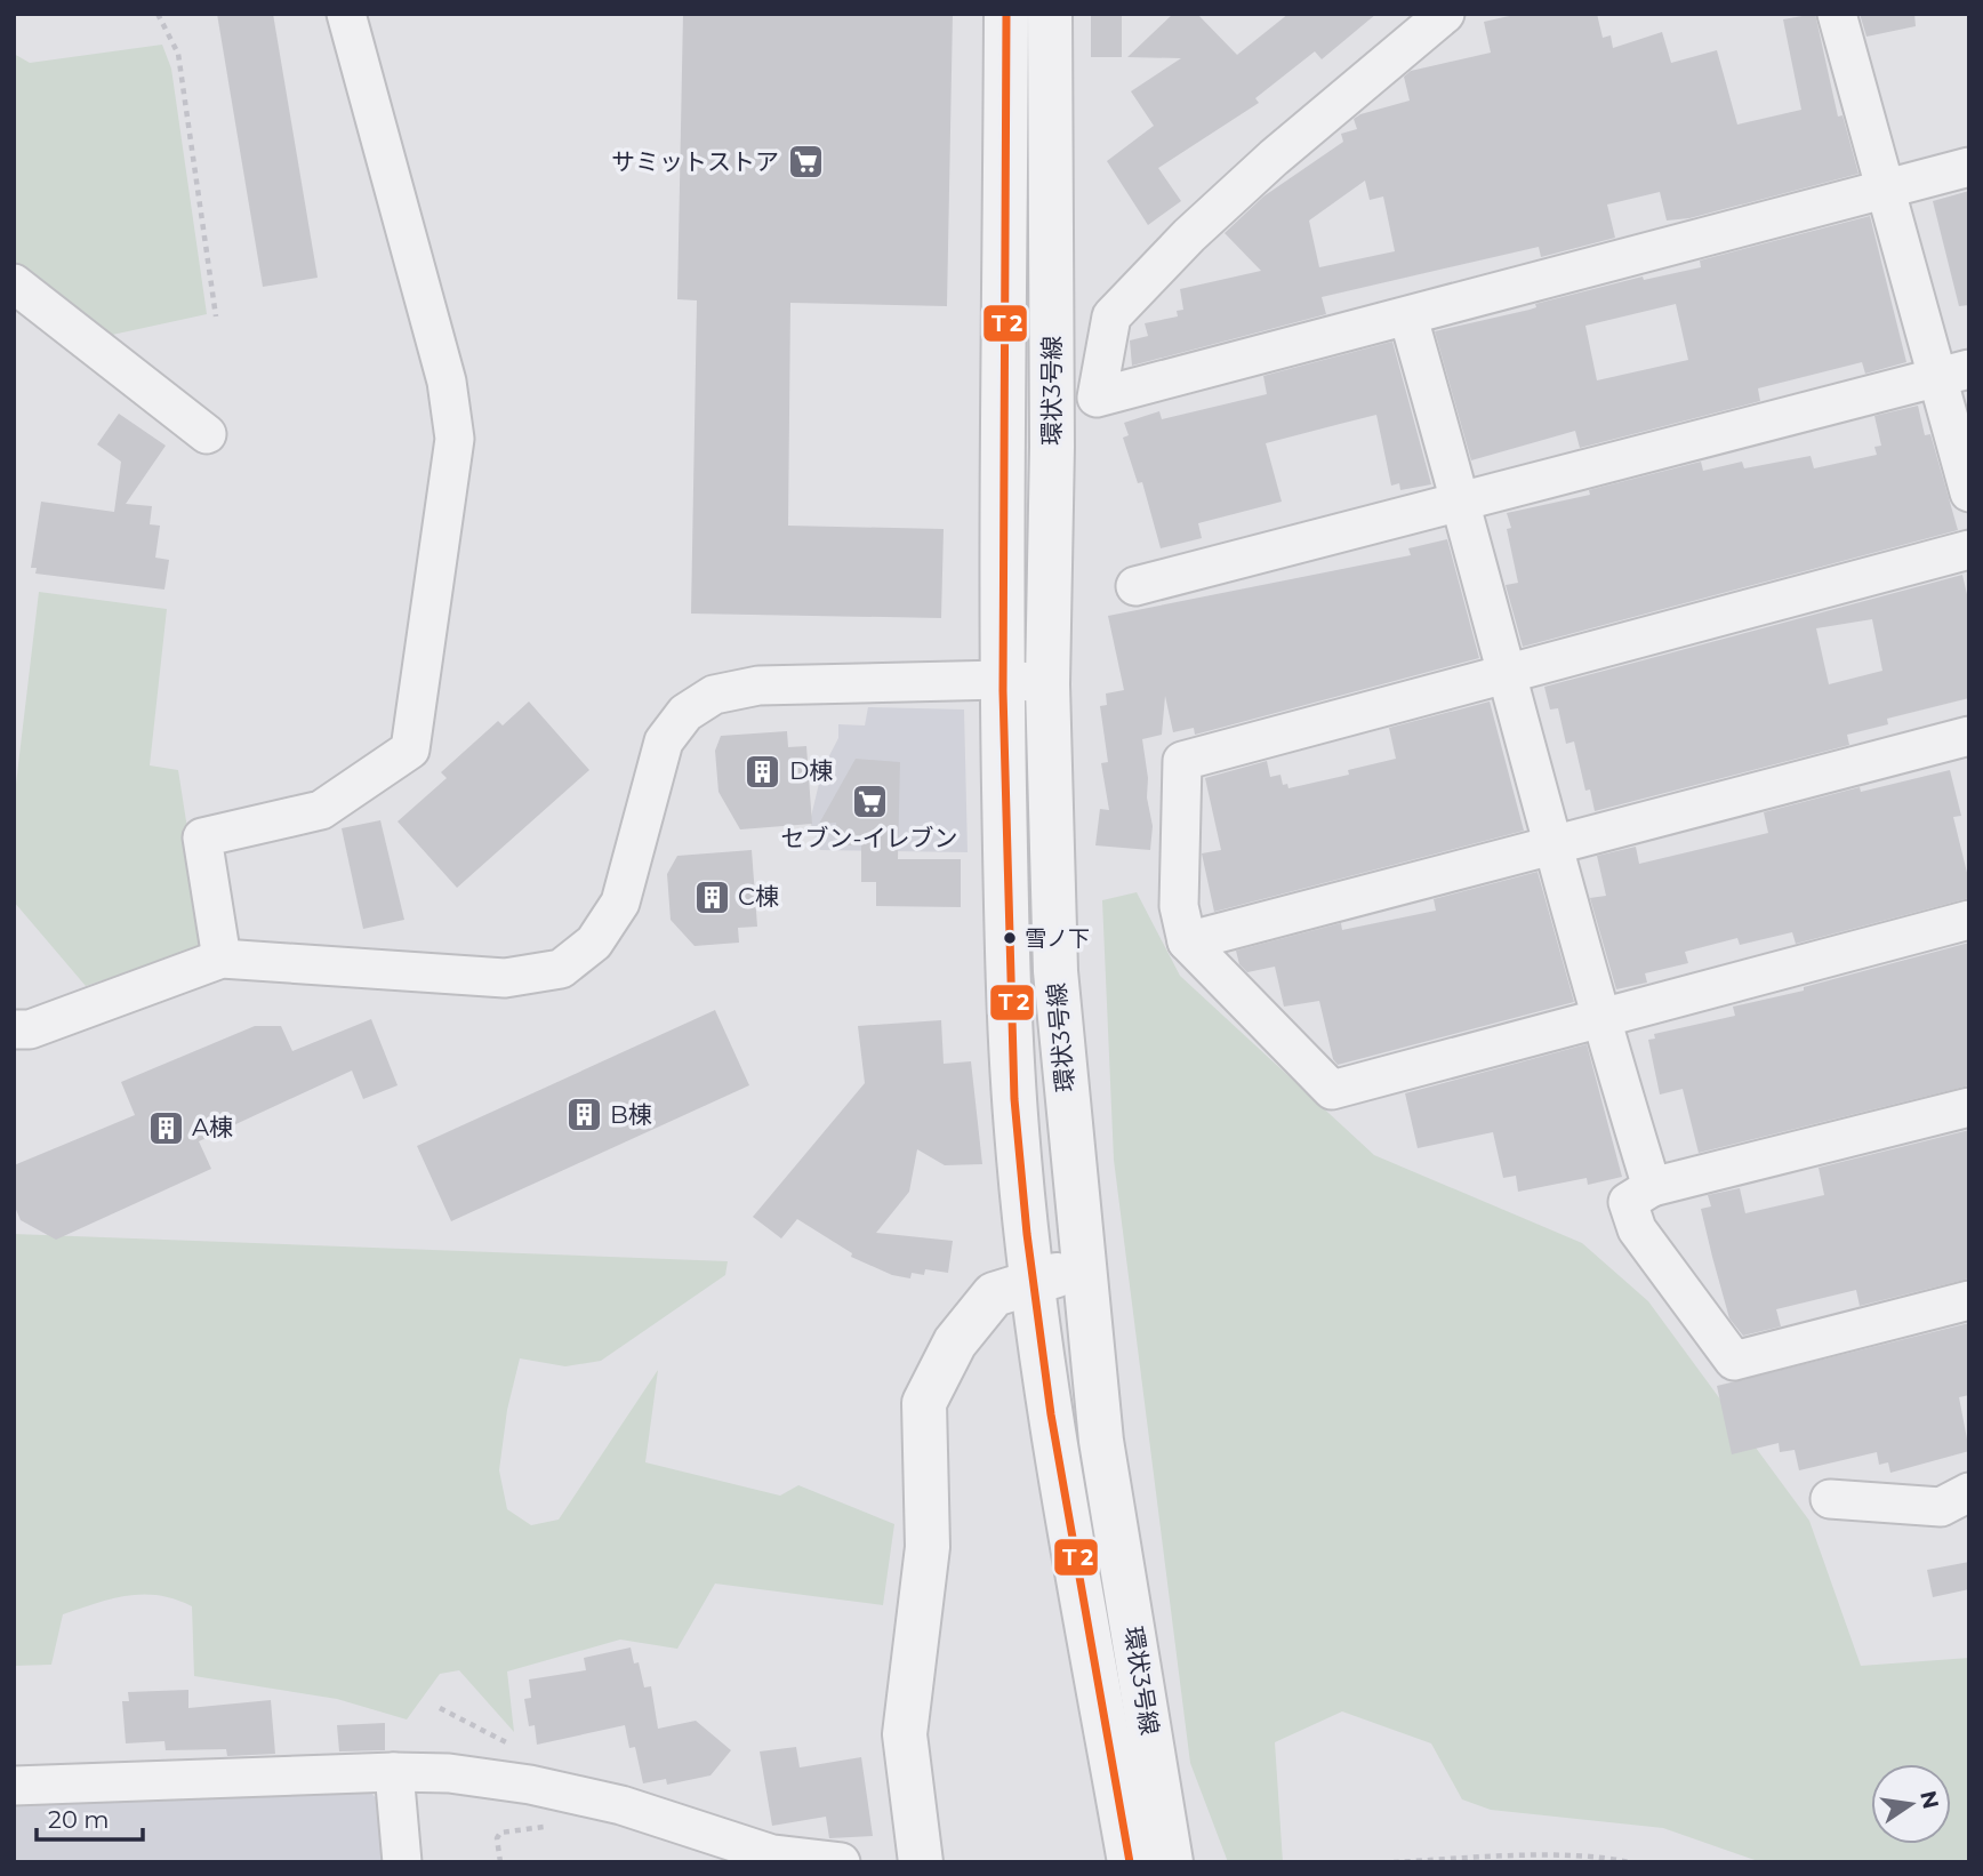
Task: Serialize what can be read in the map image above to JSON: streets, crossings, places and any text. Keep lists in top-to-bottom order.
{
  "streets": {
    "street": ["環状3号線"]
  },
  "places": {
    "supermarket": ["サミットストア", "セブン-イレブン"],
    "building": [
      "D棟",
      "C棟",
      "B棟",
      "A棟"
    ],
    "other": ["雪ノ下"]
  },
  "lines": ["transit line Ｔ2"],
  "scale_bar": "20 m",
  "north": "right"
}
